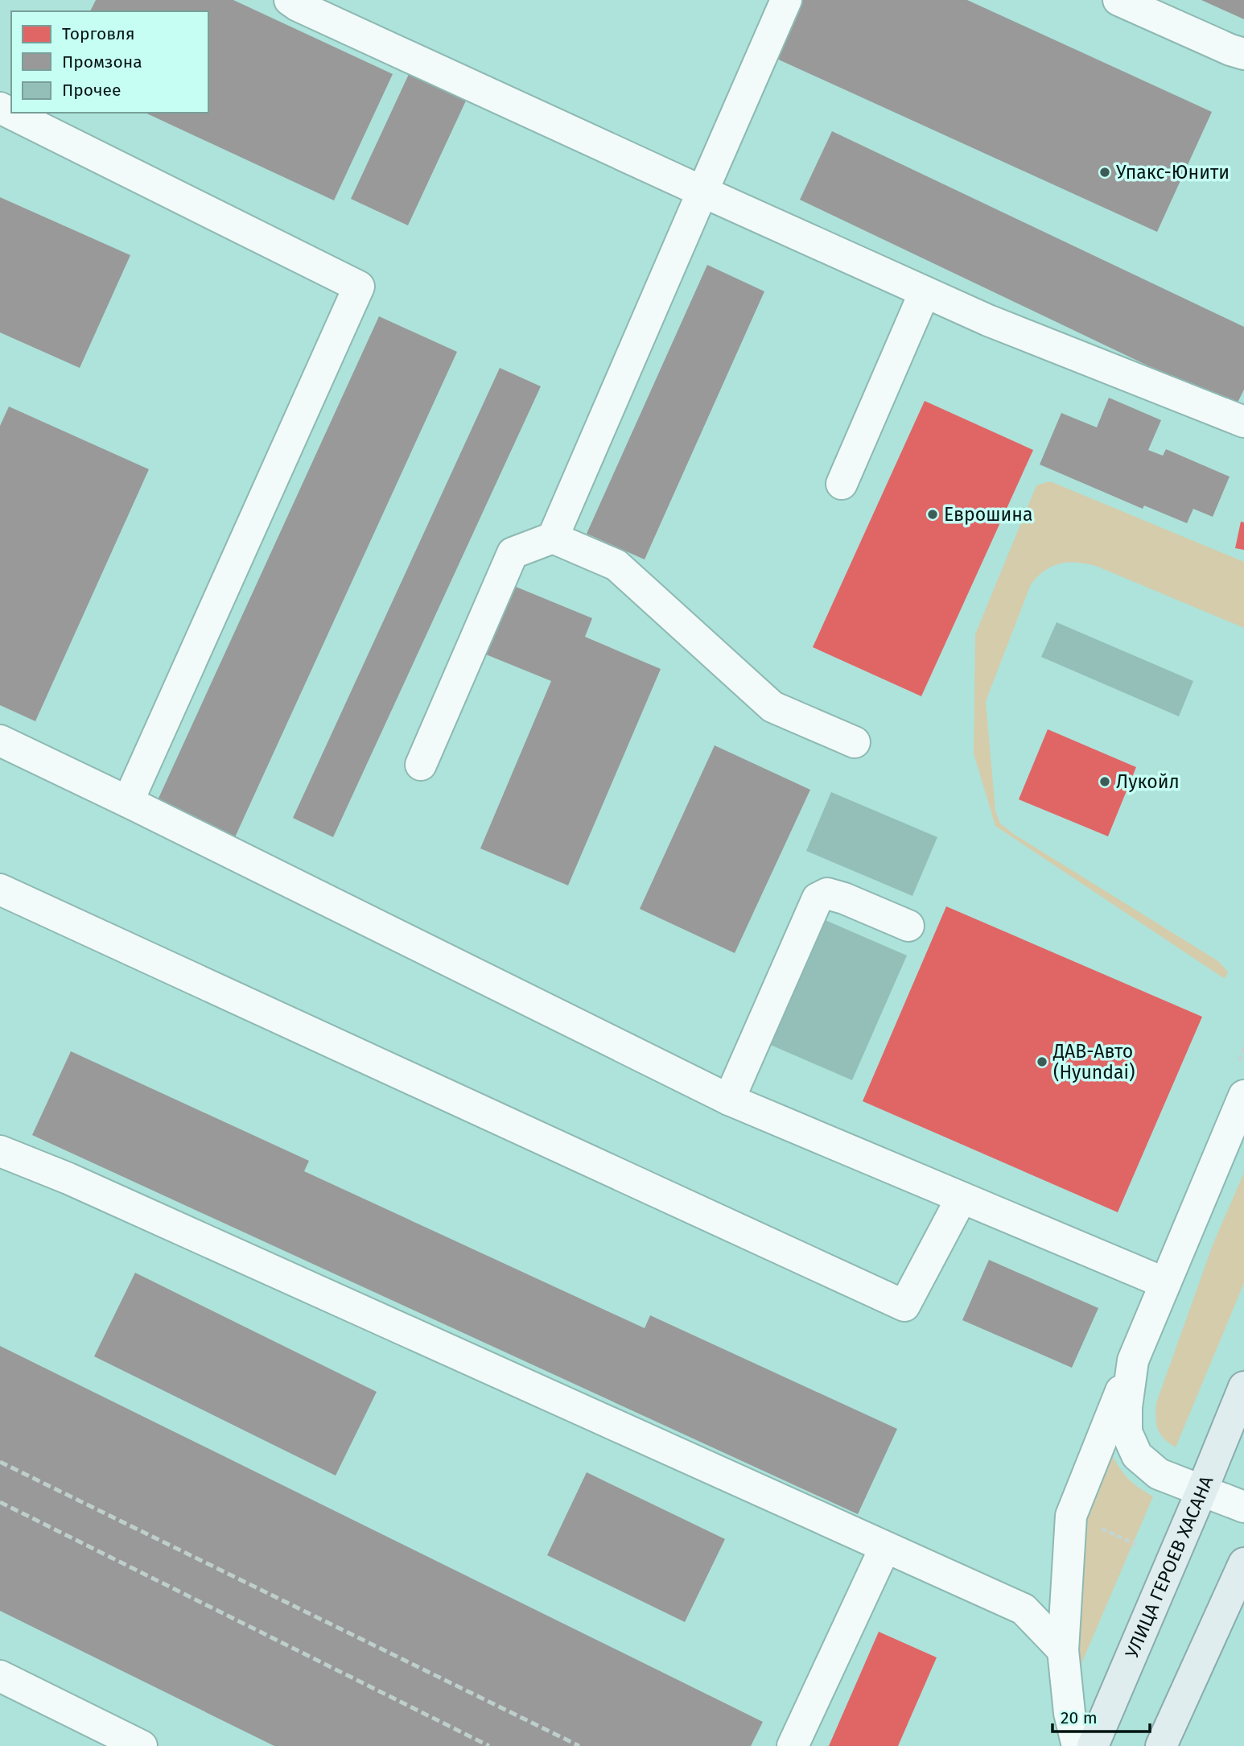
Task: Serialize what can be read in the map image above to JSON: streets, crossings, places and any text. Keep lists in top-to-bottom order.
{
  "streets": {
    "main road": ["УЛИЦА ГЕРОЕВ ХАСАНА"]
  },
  "places": [
    "Упакс-Юнити",
    "Еврошина",
    "Лукойл",
    "ДАВ-Авто (Hyundai)"
  ],
  "legend": ["Торговля", "Промзона", "Прочее"],
  "scale_bar": "20 m"
}
